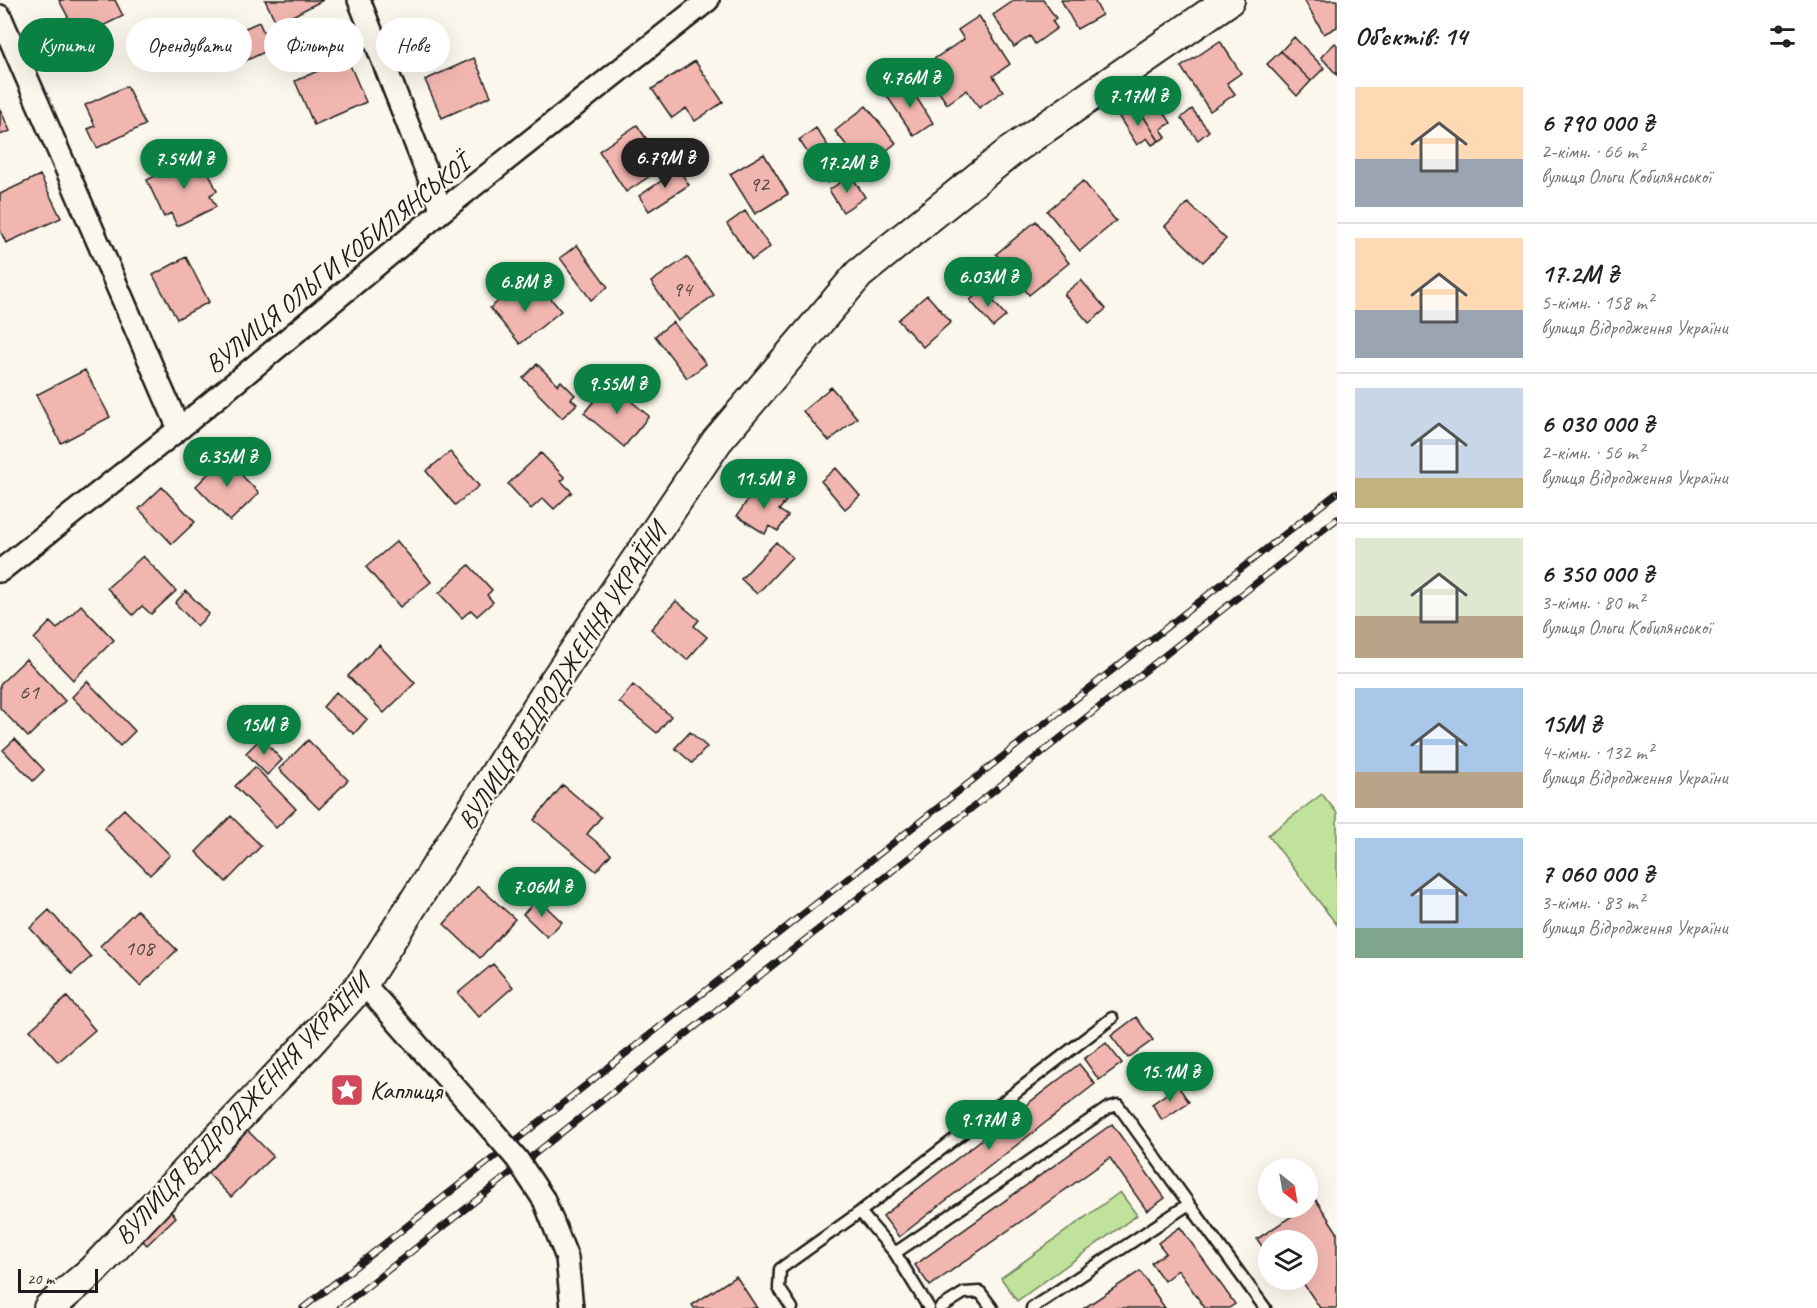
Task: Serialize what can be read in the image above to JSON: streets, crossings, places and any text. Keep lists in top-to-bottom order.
{
  "streets": {
    "street": ["ВУЛИЦЯ ОЛЬГИ КОБИЛЯНСЬКОЇ", "ВУЛИЦЯ ВІДРОДЖЕННЯ УКРАЇНИ"]
  },
  "places": {
    "place": ["Каплиця"]
  },
  "house_numbers": [
    "92",
    "94",
    "61",
    "108"
  ],
  "scale_bar": "20 m",
  "north": "bottom right",
  "page": {
    "heading": "Об’єктів: 14",
    "chip": [
      "Купити",
      "Орендувати",
      "Фільтри",
      "Нове"
    ],
    "price": [
      "4.76M ₴",
      "7.17M ₴",
      "6.79M ₴",
      "7.54M ₴",
      "17.2M ₴",
      "6.03M ₴",
      "6.8M ₴",
      "9.55M ₴",
      "6.35M ₴",
      "11.5M ₴",
      "15M ₴",
      "7.06M ₴",
      "15.1M ₴",
      "9.17M ₴"
    ],
    "list": [
      {
        "name": "6 790 000 ₴",
        "note": "2-кімн. · 66 m² · вулиця Ольги Кобилянської"
      },
      {
        "name": "17.2M ₴",
        "note": "5-кімн. · 158 m² · вулиця Відродження України"
      },
      {
        "name": "6 030 000 ₴",
        "note": "2-кімн. · 56 m² · вулиця Відродження України"
      },
      {
        "name": "6 350 000 ₴",
        "note": "3-кімн. · 80 m² · вулиця Ольги Кобилянської"
      },
      {
        "name": "15M ₴",
        "note": "4-кімн. · 132 m² · вулиця Відродження України"
      },
      {
        "name": "7 060 000 ₴",
        "note": "3-кімн. · 83 m² · вулиця Відродження України"
      }
    ],
    "scale": "20 m"
  }
}
